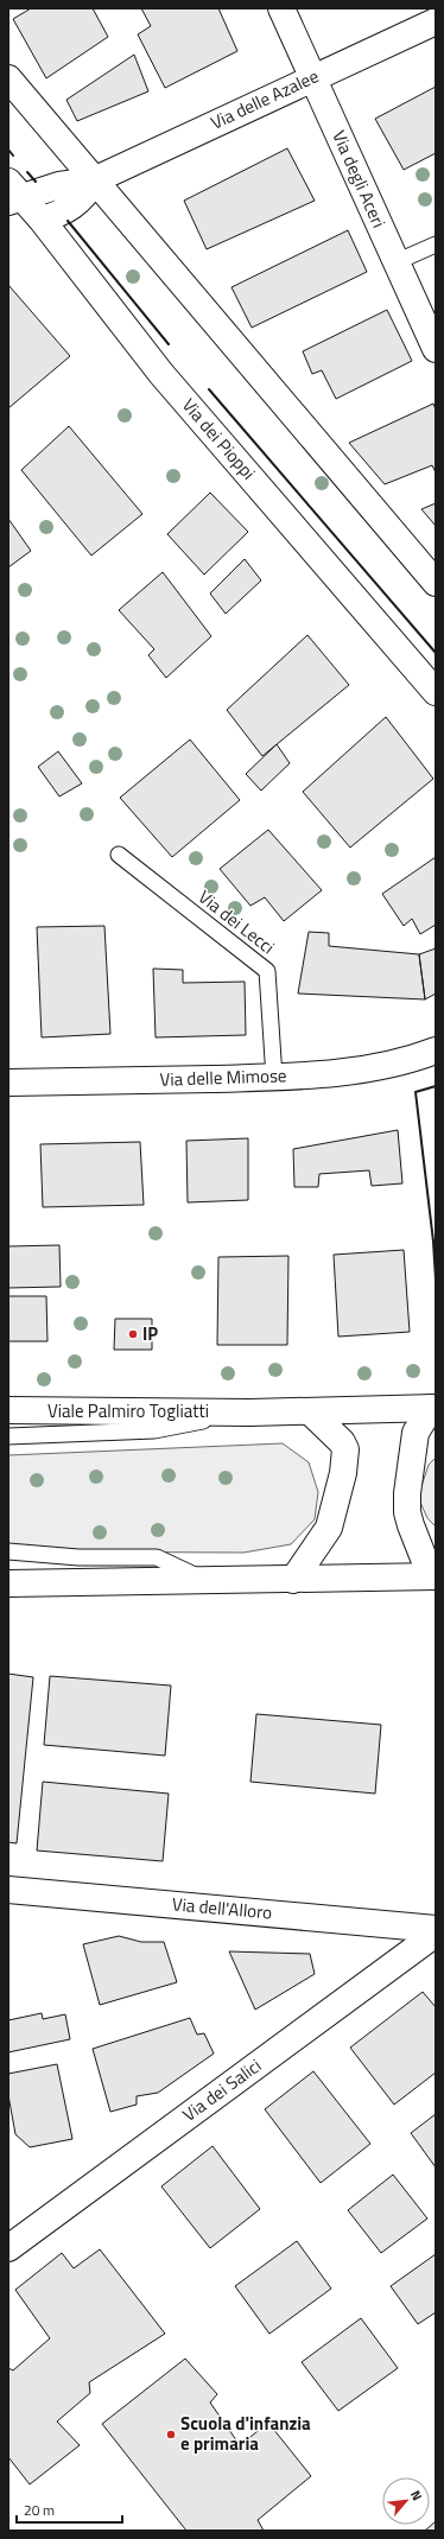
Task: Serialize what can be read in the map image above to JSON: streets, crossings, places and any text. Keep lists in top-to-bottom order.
{
  "streets": {
    "street": [
      "Via delle Azalee",
      "Via degli Aceri",
      "Via dei Pioppi",
      "Via delle Mimose",
      "Viale Palmiro Togliatti",
      "Via dell'Alloro",
      "Via dei Salici"
    ],
    "lane": ["Via dei Lecci"]
  },
  "crossings": [
    ["Via delle Azalee", "Via degli Aceri"],
    ["Via dei Lecci", "Via delle Mimose"]
  ],
  "places": ["IP", "Scuola d'infanzia e primaria"],
  "scale_bar": "20 m",
  "north": "top right"
}
